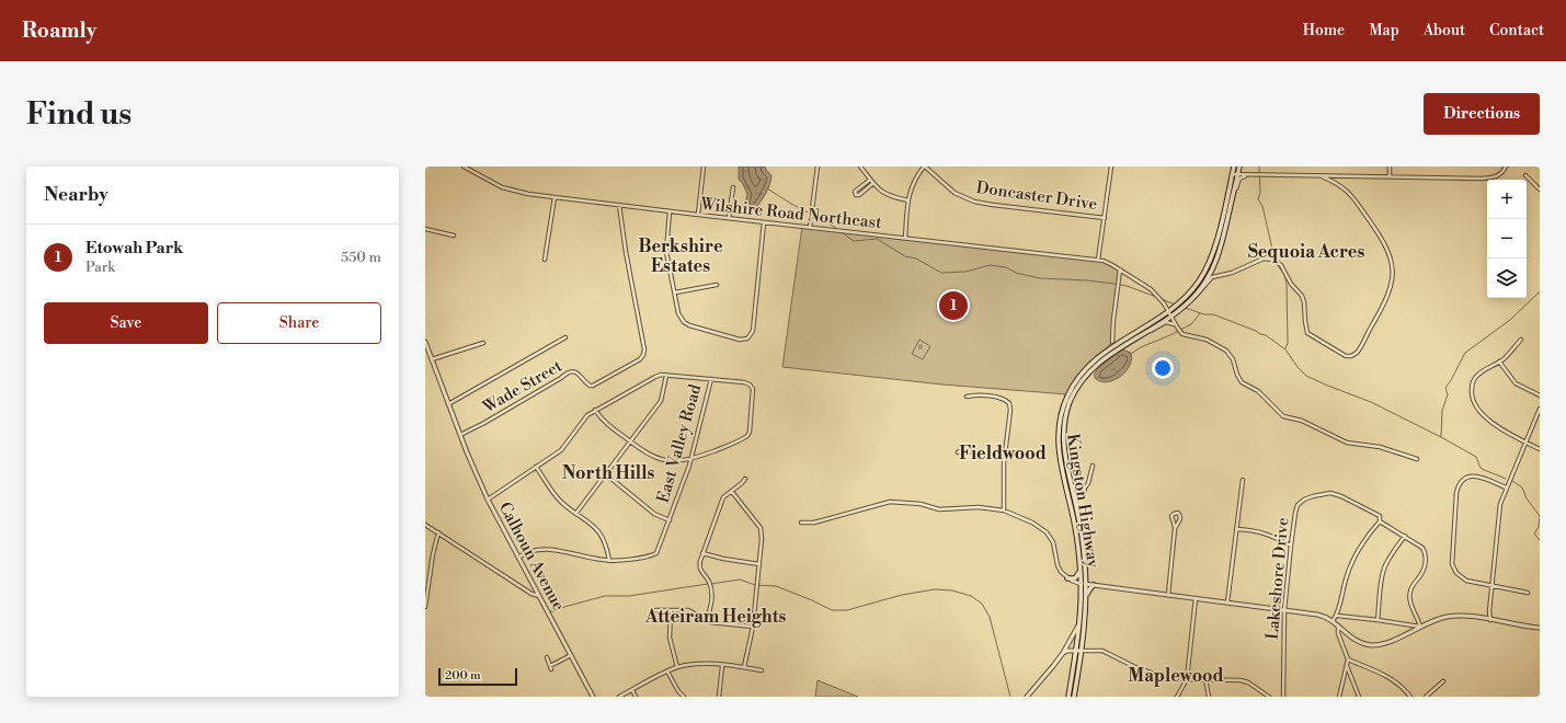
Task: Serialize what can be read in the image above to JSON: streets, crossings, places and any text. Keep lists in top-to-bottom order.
{
  "streets": {
    "main road": ["Kingston Highway"],
    "street": [
      "Doncaster Drive",
      "Wilshire Road Northeast",
      "Wade Street",
      "East Valley Road",
      "Calhoun Avenue",
      "Lakeshore Drive"
    ]
  },
  "crossings": [
    ["Wilshire Road Northeast", "Wade Street"],
    ["Wilshire Road Northeast", "Kingston Highway"],
    ["Wade Street", "Calhoun Avenue"],
    ["East Valley Road", "Calhoun Avenue"]
  ],
  "districts": [
    "Berkshire Estates",
    "Sequoia Acres",
    "Fieldwood",
    "North Hills",
    "Atteiram Heights",
    "Maplewood"
  ],
  "scale_bar": "200 m",
  "page": {
    "header": "Roamly",
    "nav": [
      "Home",
      "Map",
      "About",
      "Contact"
    ],
    "buttons": [
      "Directions",
      ["Save", "Share"]
    ],
    "title": "Find us",
    "heading": "Nearby",
    "map_buttons": ["+", "−"],
    "list": [
      {
        "mark": "1",
        "name": "Etowah Park",
        "note": "Park",
        "value": "550 m"
      }
    ],
    "pins": "1",
    "scale": "200 m"
  }
}
